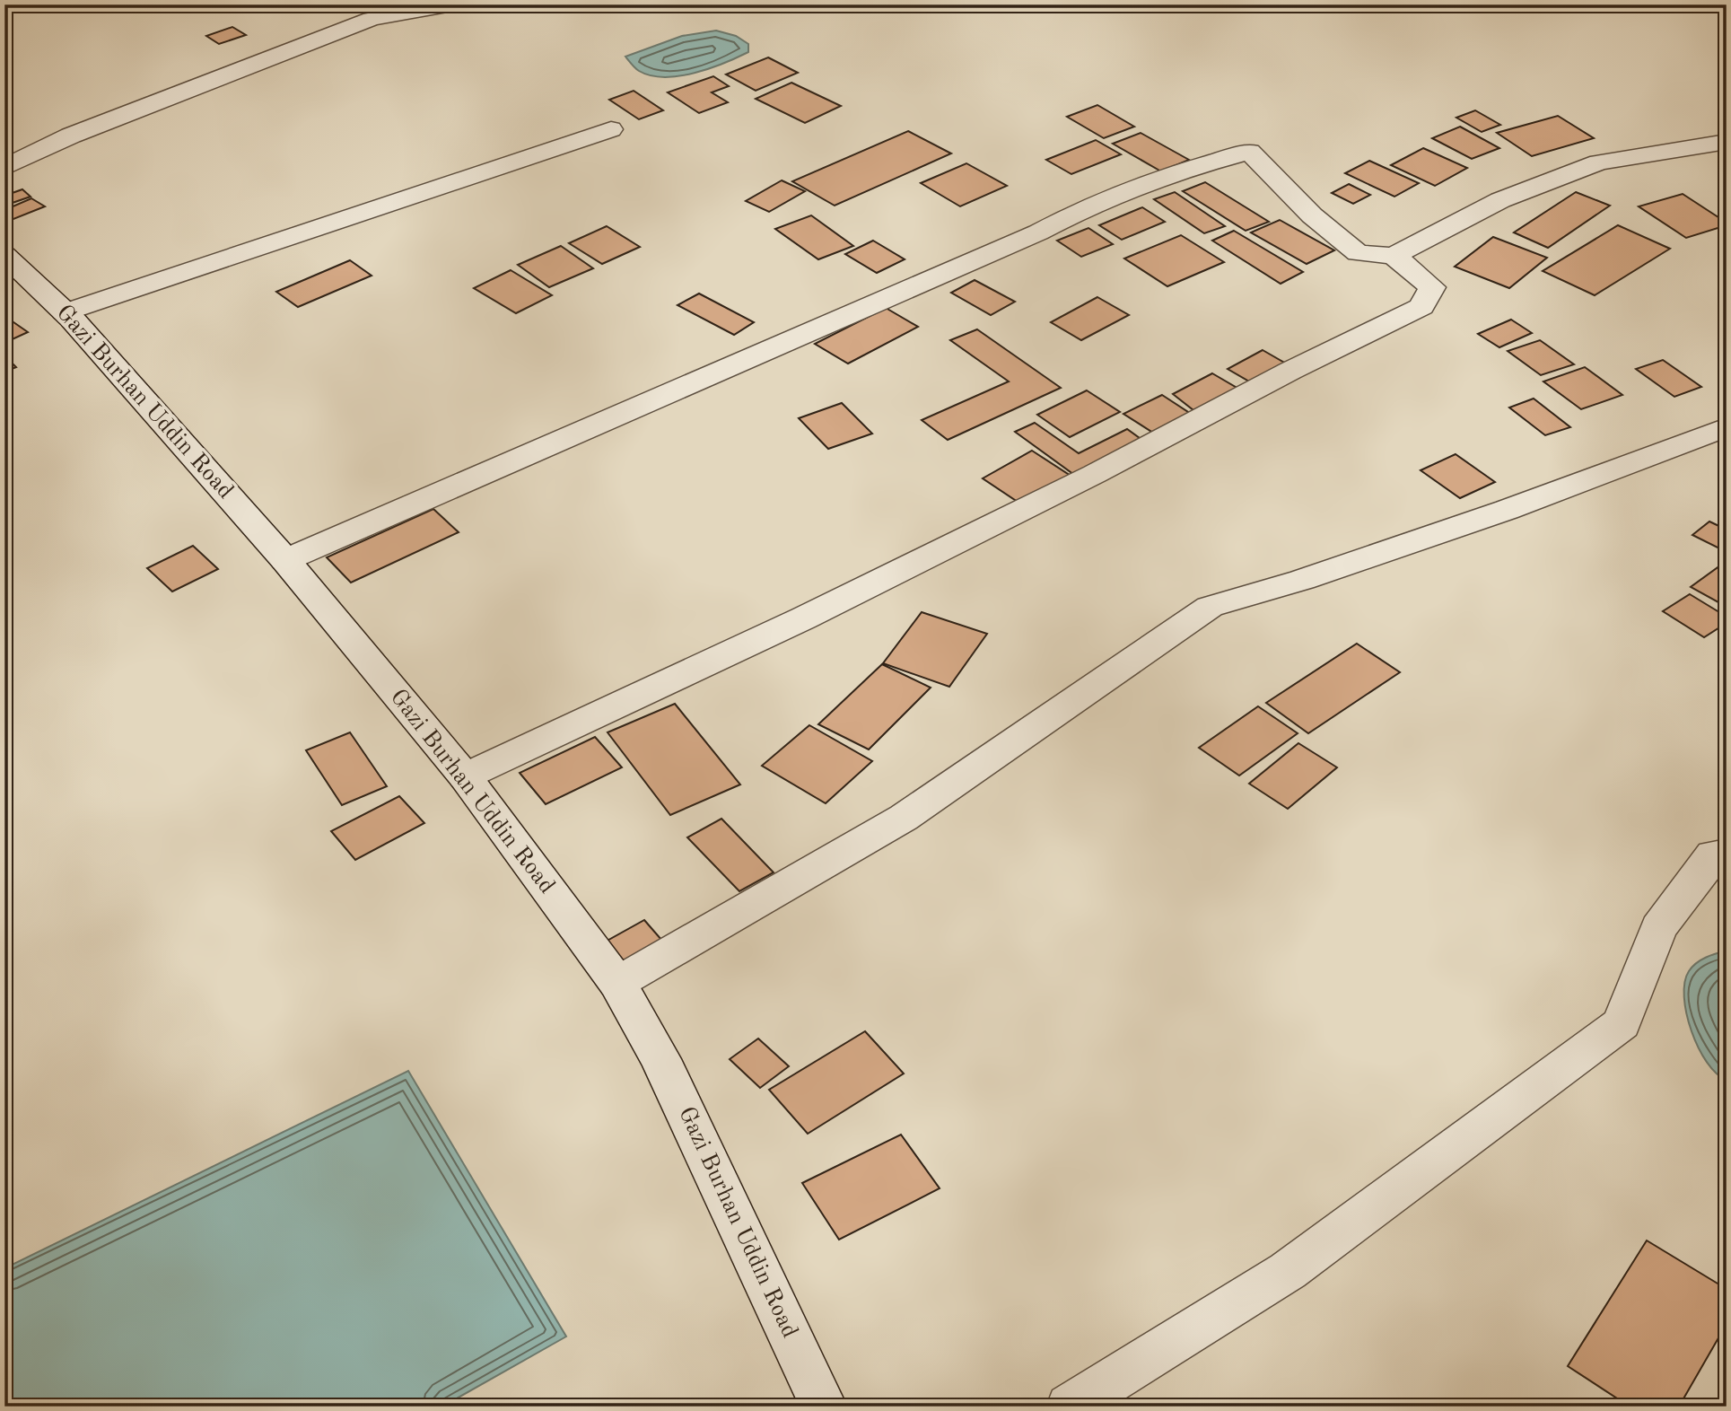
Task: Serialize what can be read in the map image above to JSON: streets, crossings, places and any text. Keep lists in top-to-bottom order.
{
  "streets": {
    "street": ["Gazi Burhan Uddin Road"]
  }
}
